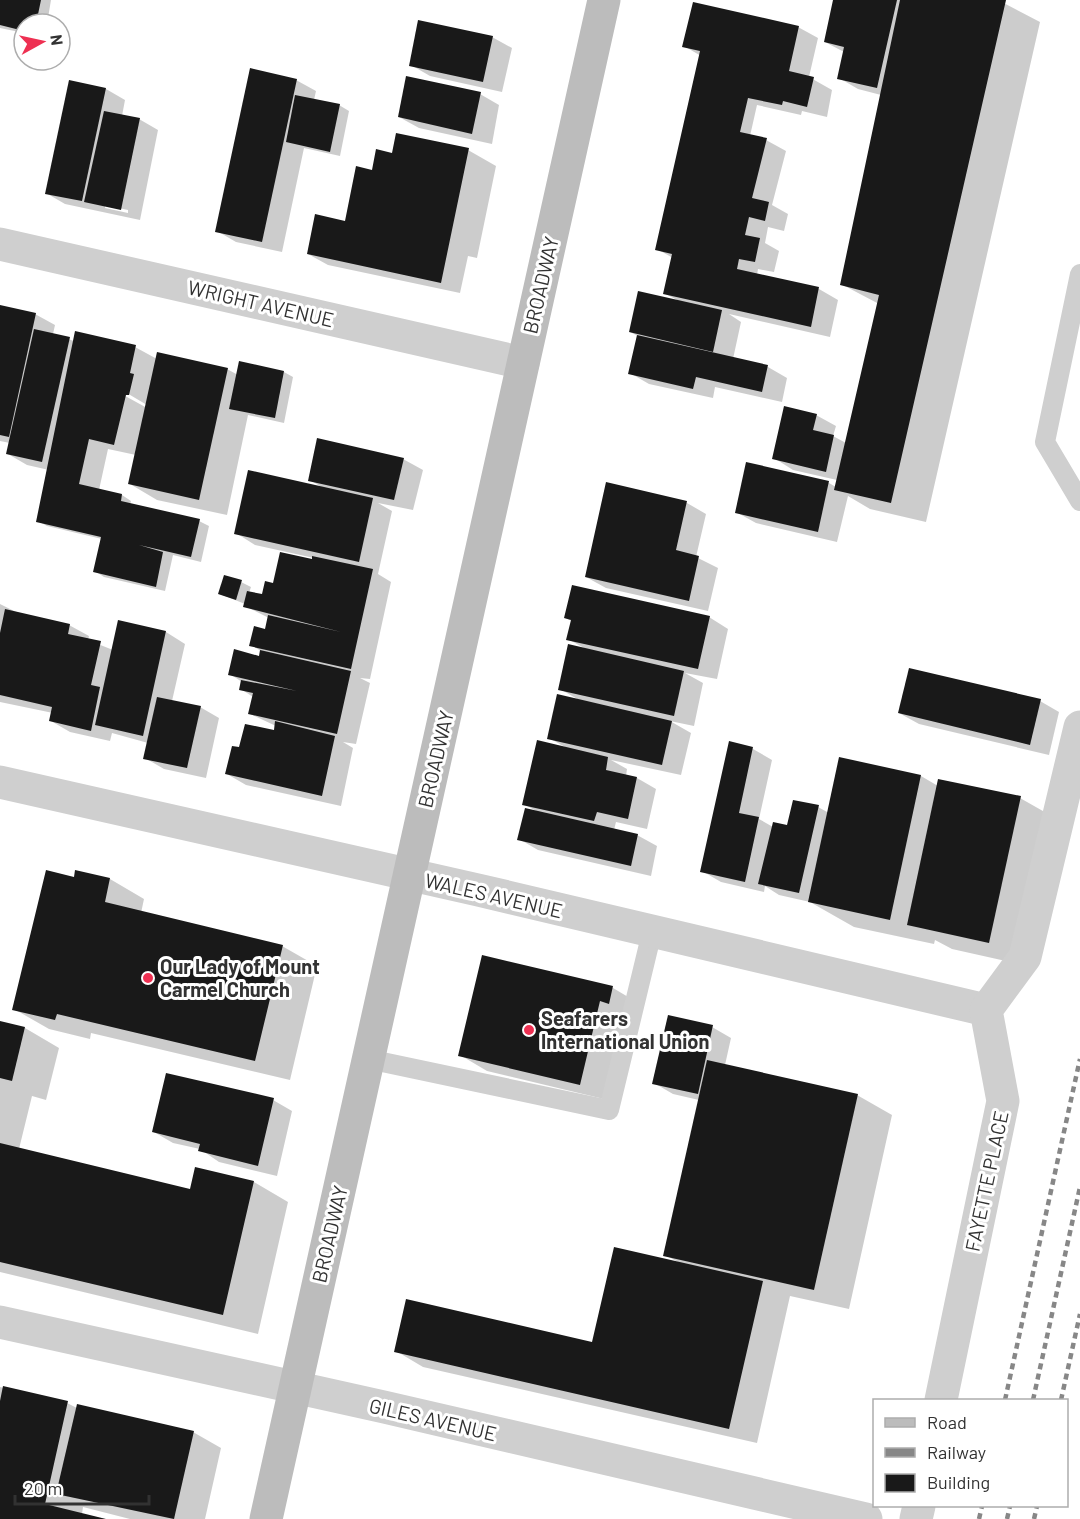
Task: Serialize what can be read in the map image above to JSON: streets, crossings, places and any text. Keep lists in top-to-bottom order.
{
  "streets": {
    "street": [
      "BROADWAY",
      "WRIGHT AVENUE",
      "WALES AVENUE",
      "FAYETTE PLACE",
      "GILES AVENUE"
    ]
  },
  "crossings": [
    ["BROADWAY", "WRIGHT AVENUE"],
    ["BROADWAY", "WALES AVENUE"],
    ["BROADWAY", "GILES AVENUE"],
    ["WALES AVENUE", "FAYETTE PLACE"]
  ],
  "places": ["Our Lady of Mount Carmel Church", "Seafarers International Union"],
  "legend": ["Road", "Railway", "Building"],
  "scale_bar": "20 m",
  "north": "right"
}
